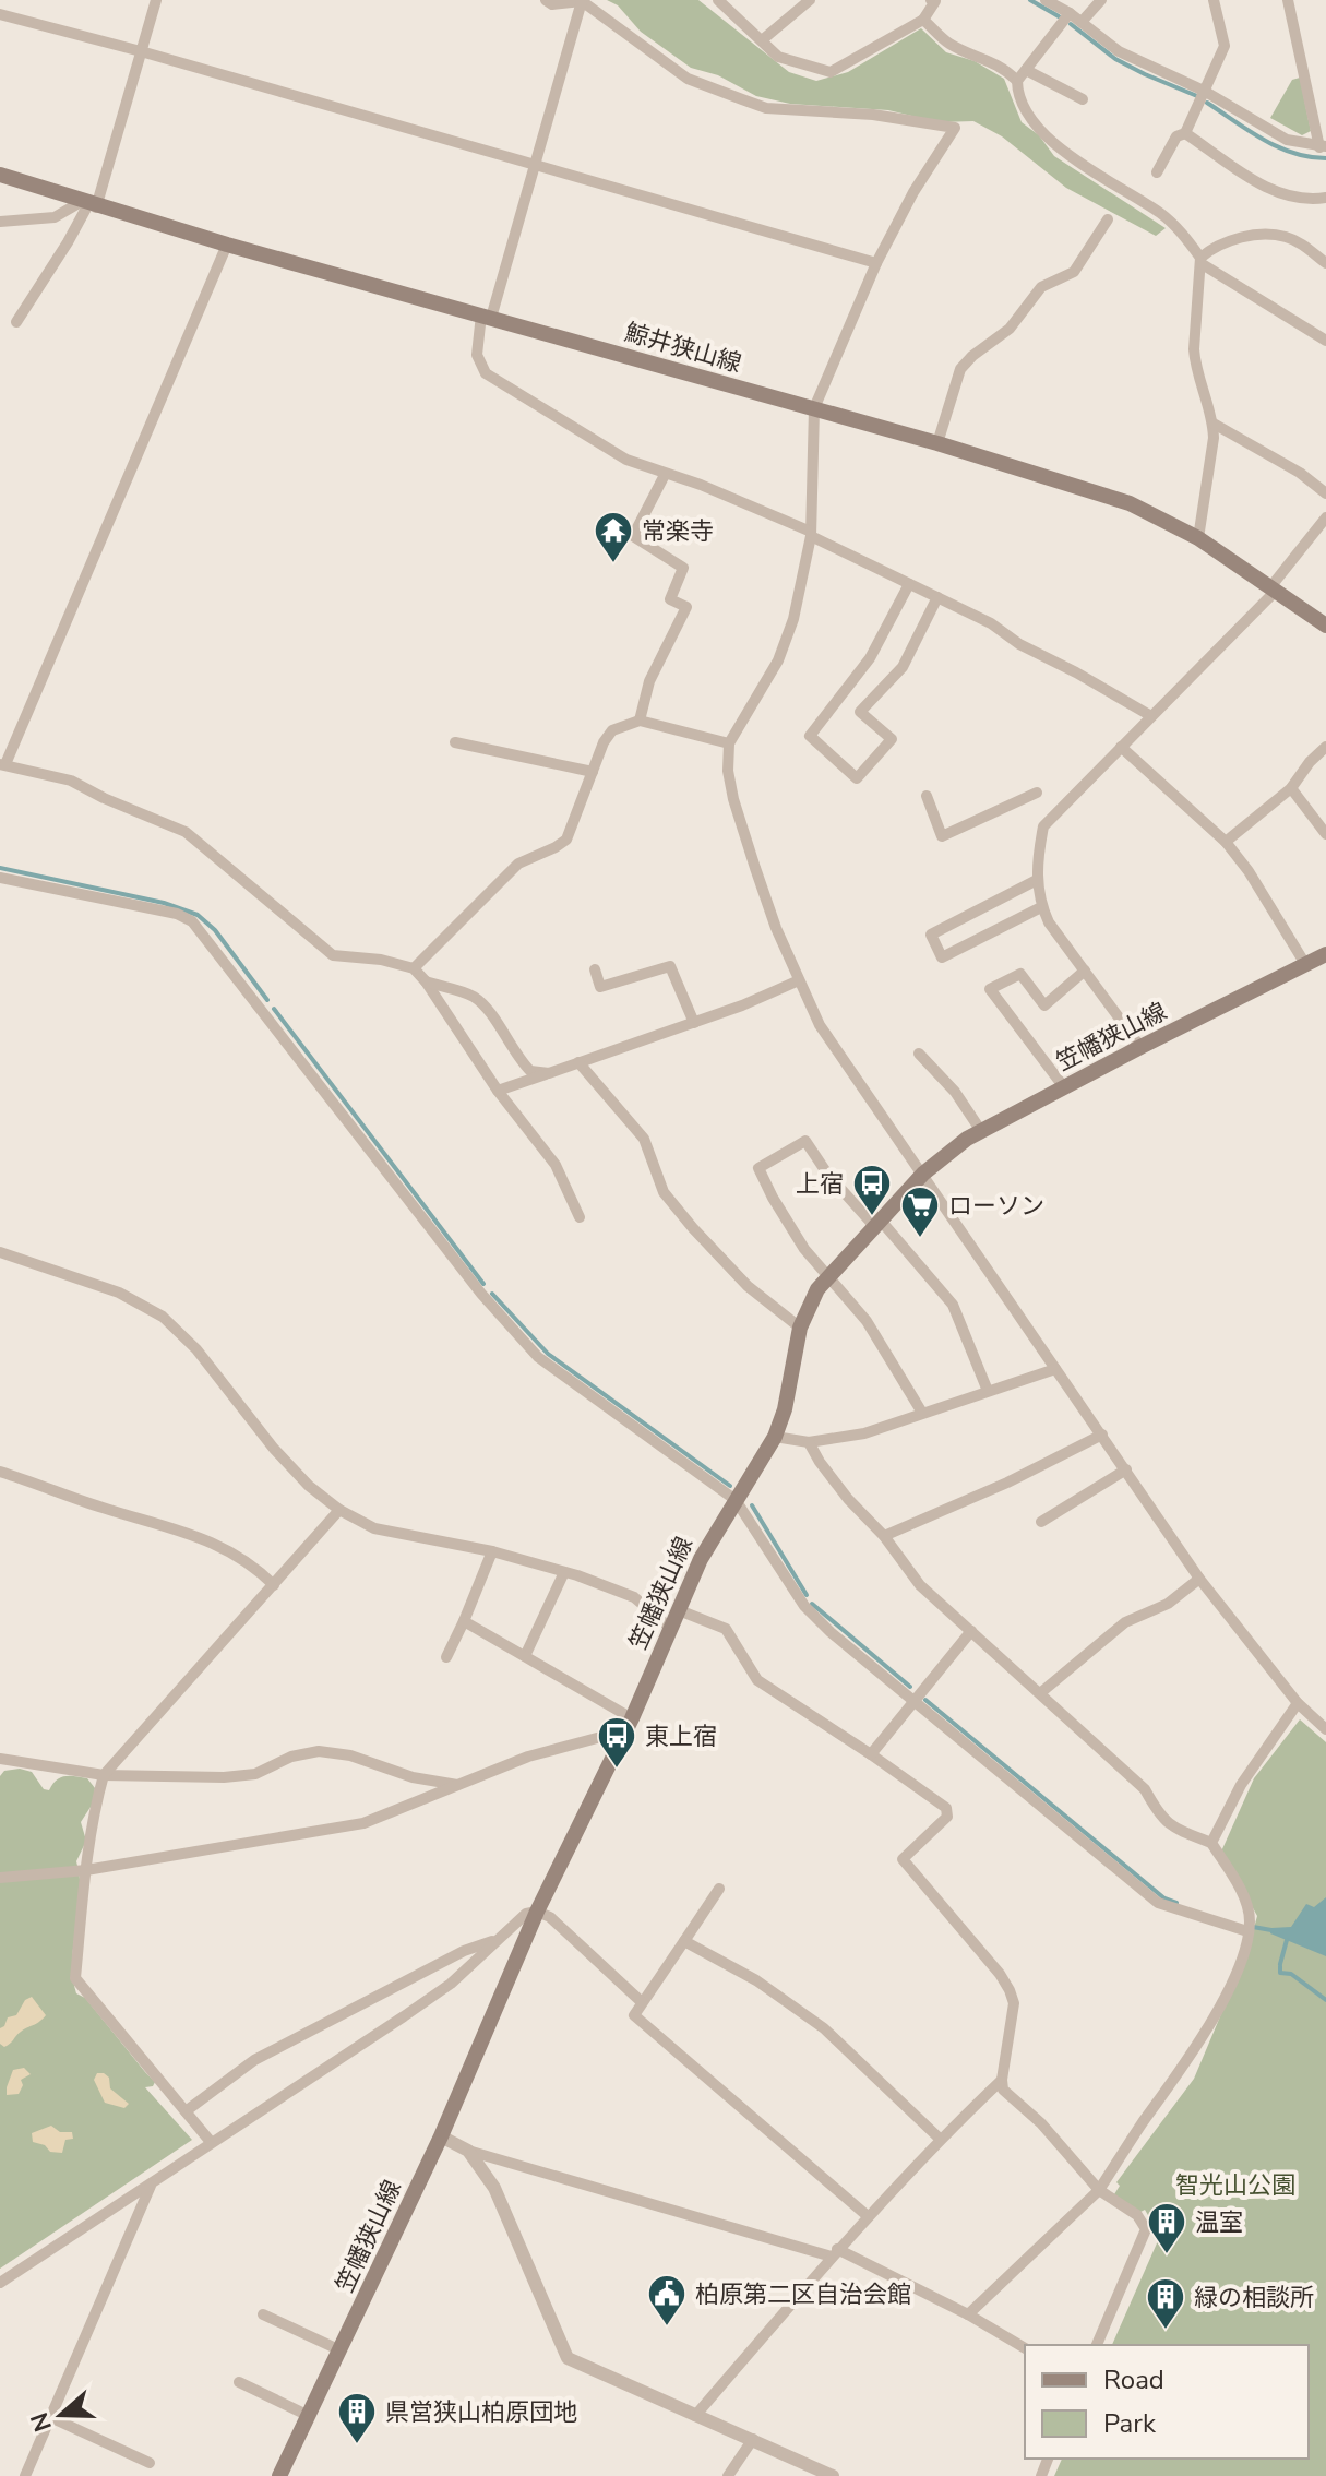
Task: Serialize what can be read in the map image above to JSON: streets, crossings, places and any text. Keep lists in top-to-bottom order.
{
  "streets": {
    "main road": ["鯨井狭山線", "笠幡狭山線"]
  },
  "parks": ["智光山公園"],
  "places": {
    "temple": ["常楽寺"],
    "bus stop": ["上宿", "東上宿"],
    "supermarket": ["ローソン"],
    "building": ["温室", "緑の相談所", "県営狭山柏原団地"],
    "public building": ["柏原第二区自治会館"]
  },
  "legend": ["Road", "Park"],
  "north": "left"
}
